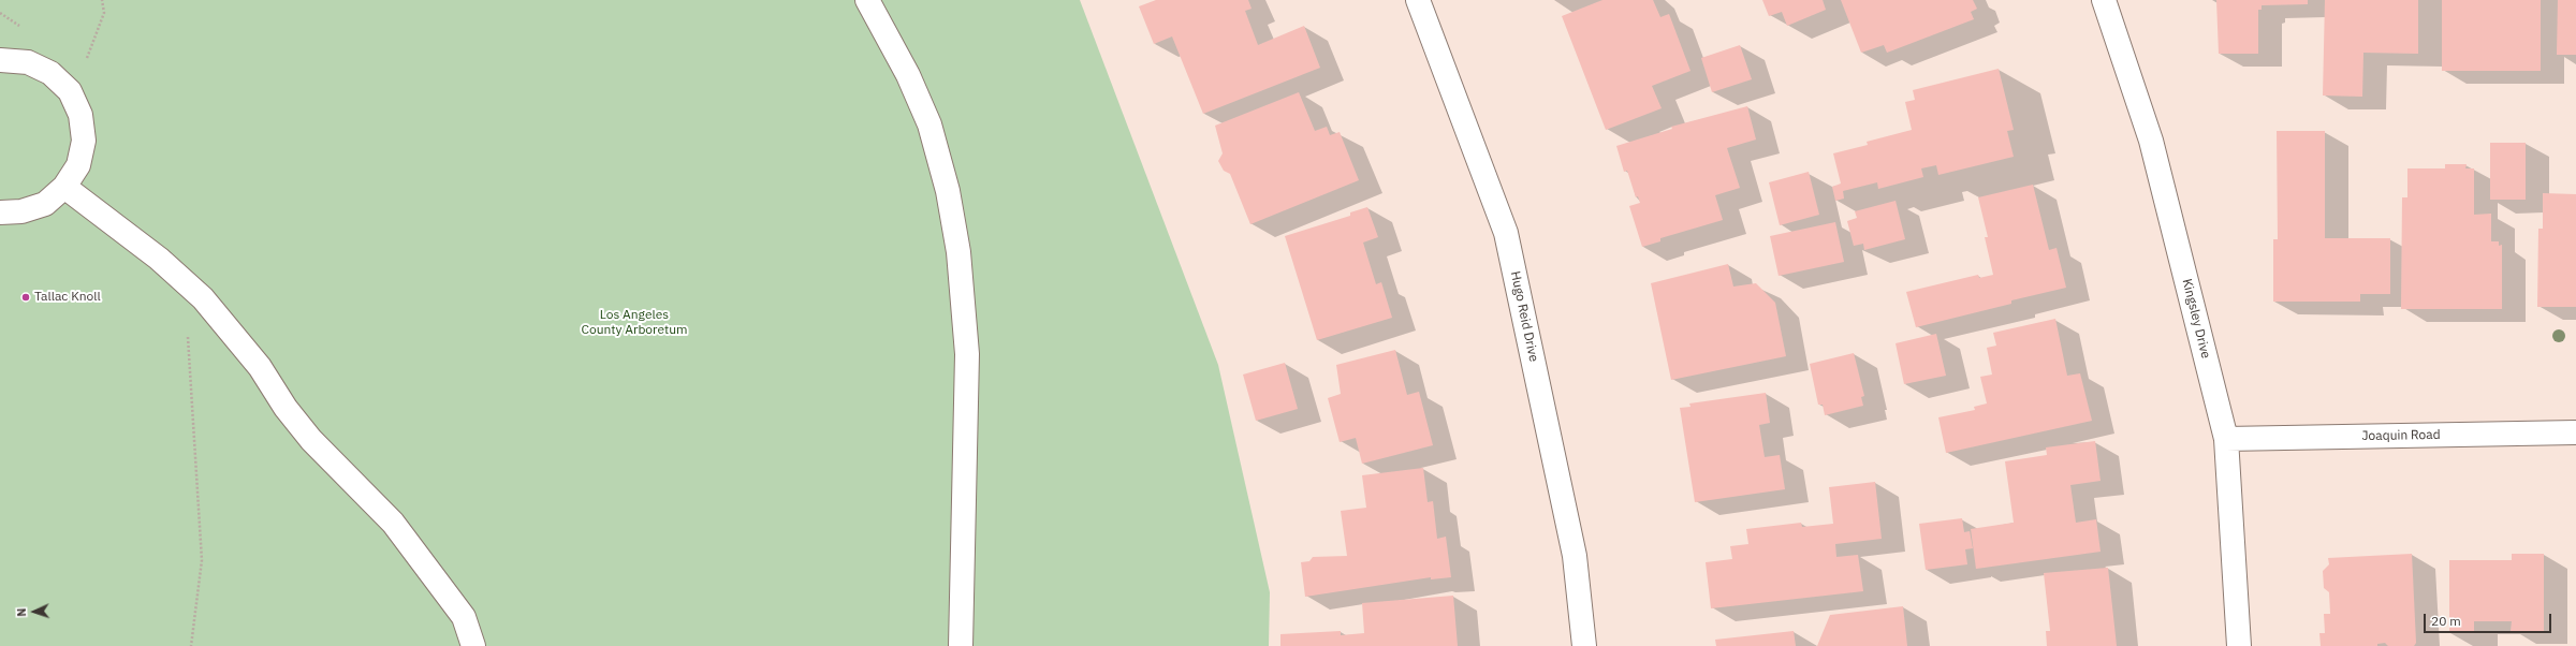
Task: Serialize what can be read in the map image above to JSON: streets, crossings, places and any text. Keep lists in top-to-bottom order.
{
  "streets": {
    "street": ["Hugo Reid Drive", "Kingsley Drive", "Joaquin Road"]
  },
  "crossings": [
    ["Kingsley Drive", "Joaquin Road"]
  ],
  "parks": ["Los Angeles County Arboretum"],
  "places": ["Tallac Knoll"],
  "scale_bar": "20 m",
  "north": "left"
}
